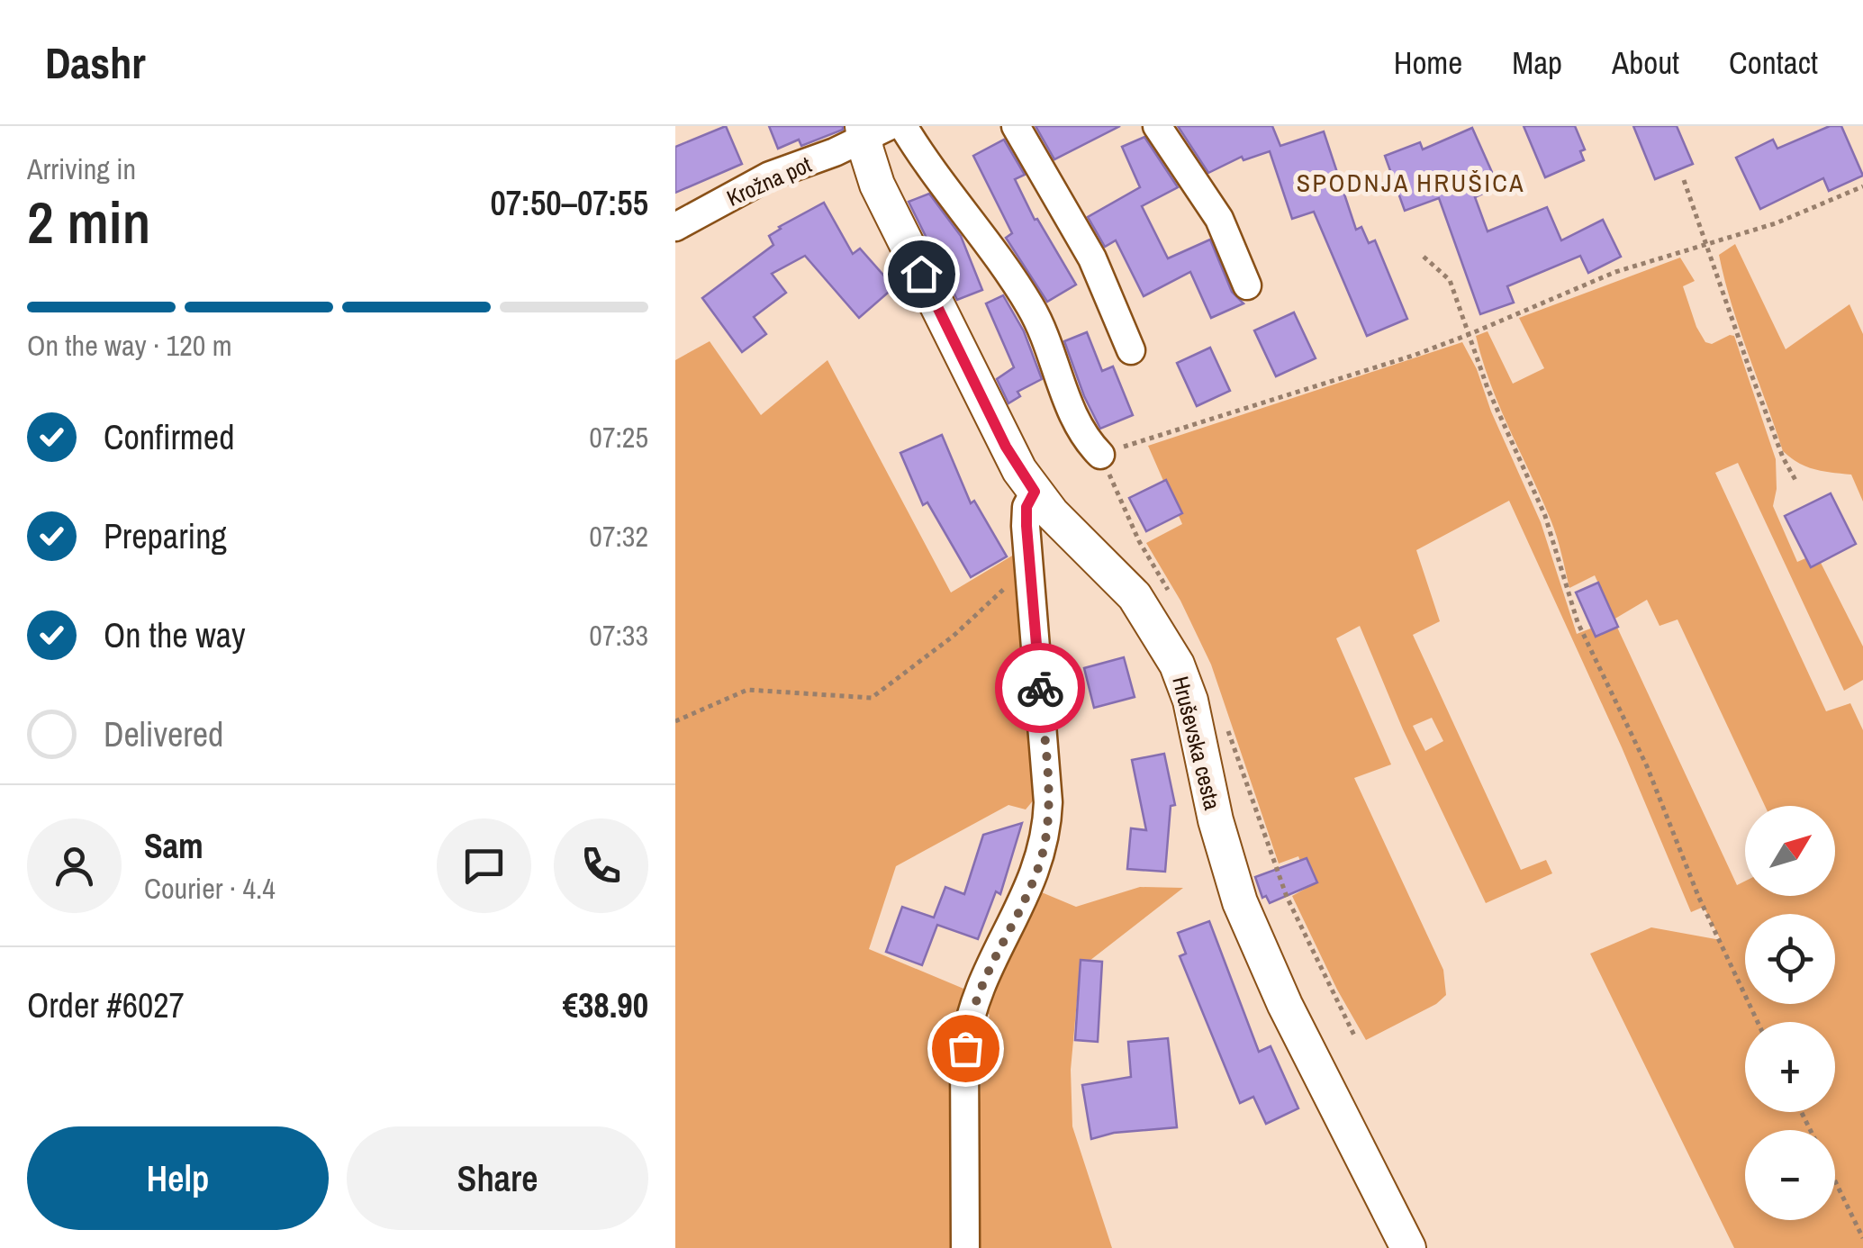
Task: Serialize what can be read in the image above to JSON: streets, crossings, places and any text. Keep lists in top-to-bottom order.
{
  "streets": {
    "street": ["Krožna pot", "Hruševska cesta"]
  },
  "crossings": [
    ["Krožna pot", "Hruševska cesta"]
  ],
  "districts": ["SPODNJA HRUŠICA"],
  "north": "top right",
  "page": {
    "header": "Dashr",
    "nav": [
      "Home",
      "Map",
      "About",
      "Contact"
    ],
    "heading": ["2 min", "Arriving in", "07:50–07:55"],
    "panel": [
      "Sam",
      "Courier · 4.4",
      "Order #6027",
      "€38.90"
    ],
    "bar": "On the way · 120 m",
    "list": [
      ["Confirmed", "07:25"],
      ["Preparing", "07:32"],
      ["On the way", "07:33"],
      "Delivered"
    ],
    "map_buttons": ["+", "−"],
    "buttons": ["Help", "Share"]
  }
}
